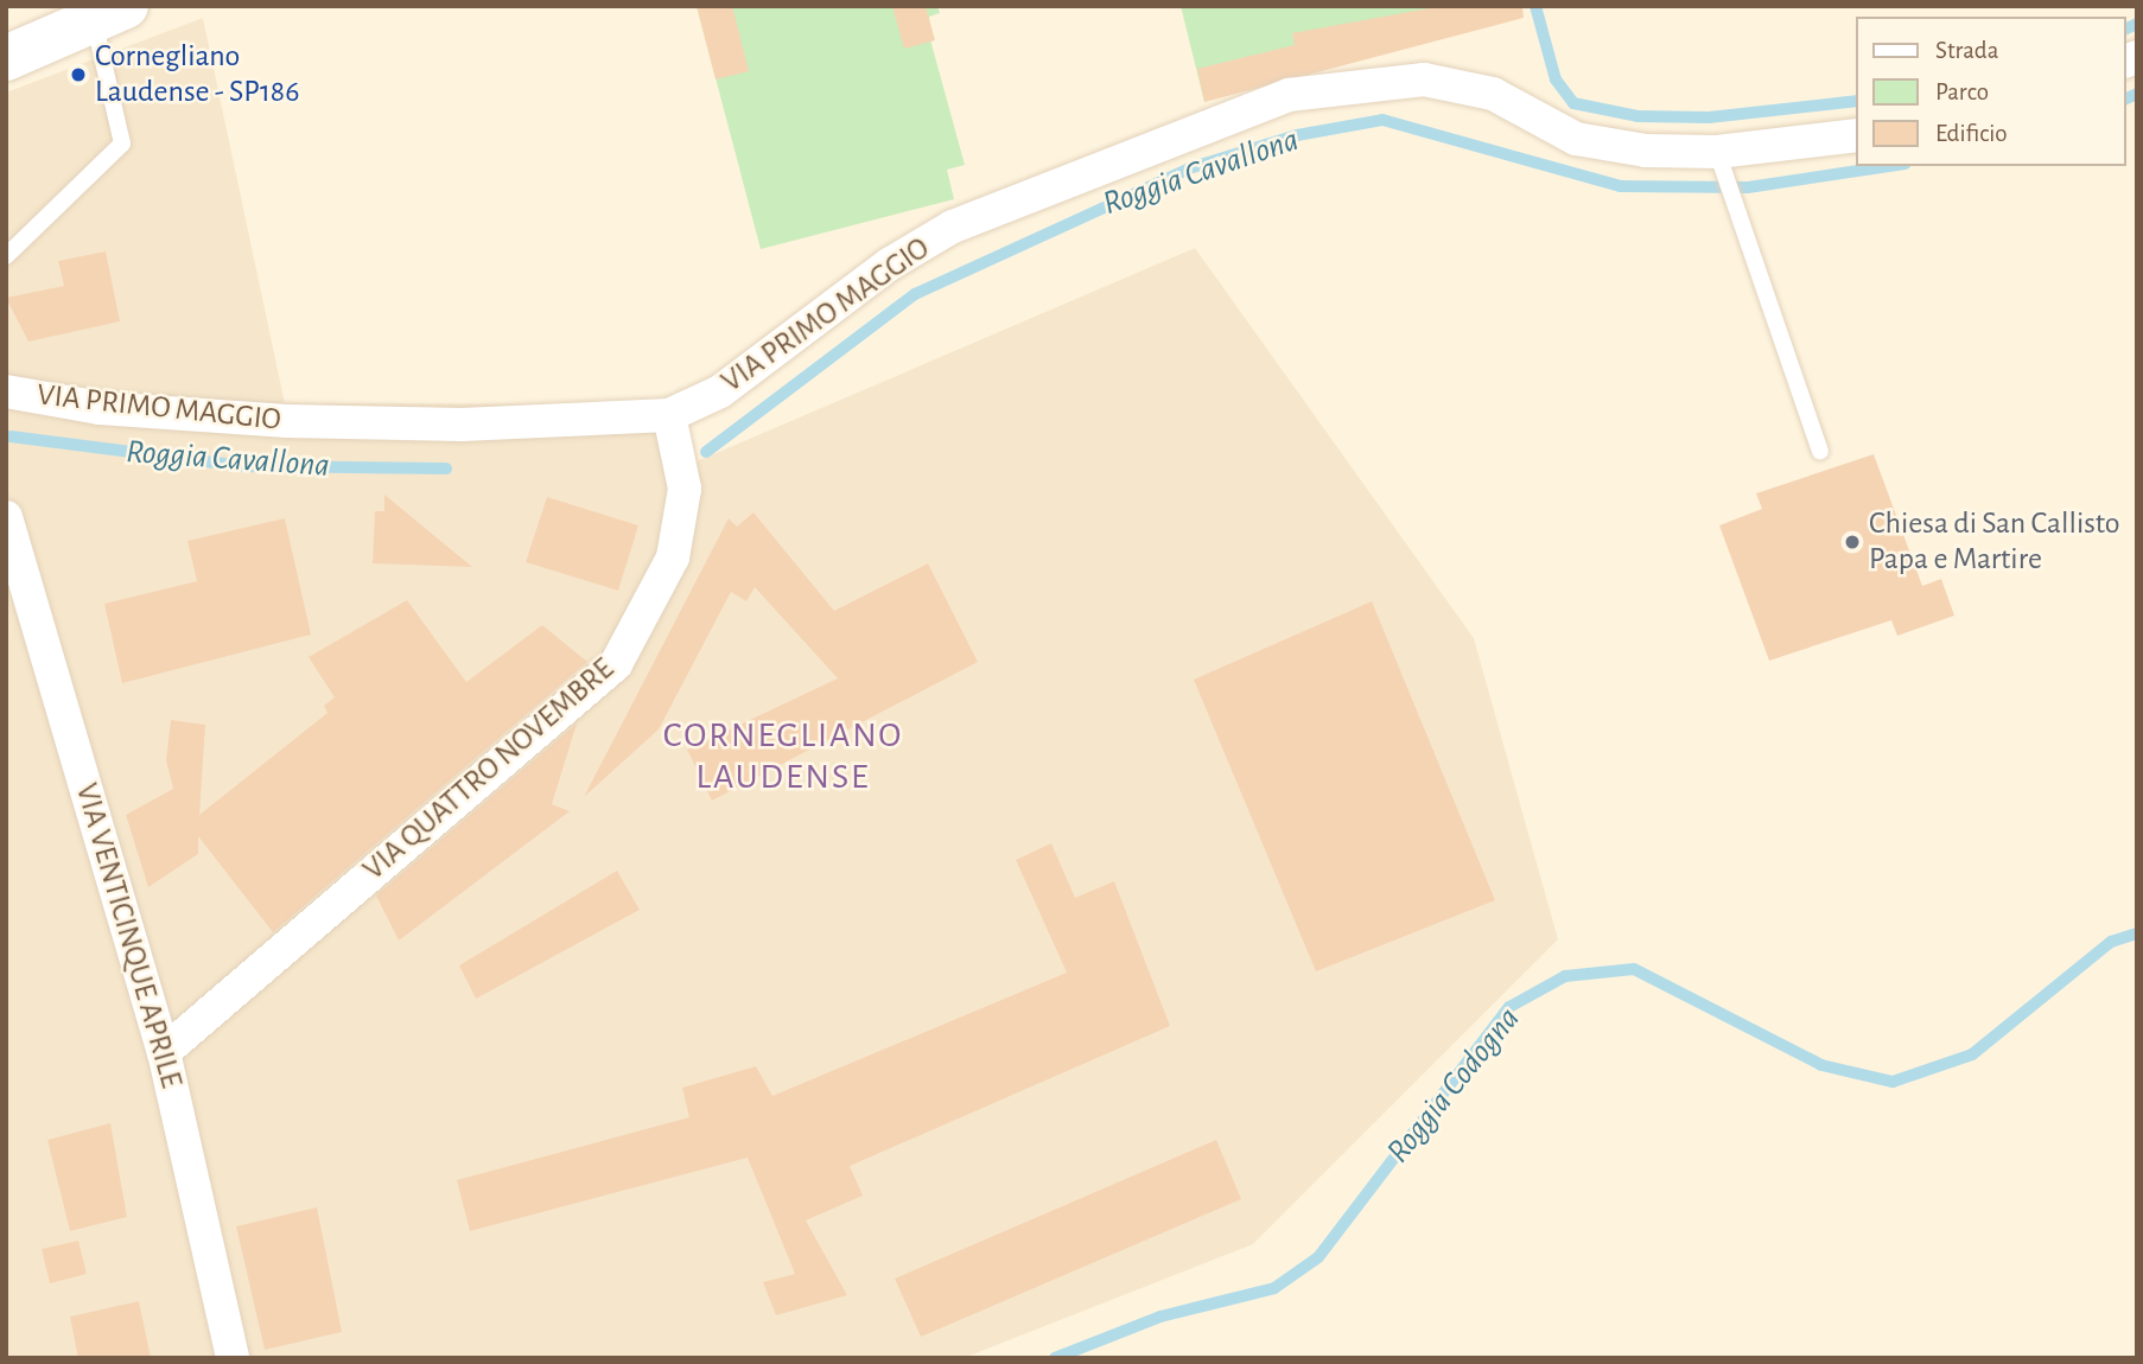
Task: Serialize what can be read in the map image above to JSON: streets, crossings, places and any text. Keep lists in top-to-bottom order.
{
  "streets": {
    "street": ["VIA PRIMO MAGGIO", "VIA QUATTRO NOVEMBRE", "VIA VENTICINQUE APRILE"]
  },
  "crossings": [
    ["VIA PRIMO MAGGIO", "VIA QUATTRO NOVEMBRE"],
    ["VIA QUATTRO NOVEMBRE", "VIA VENTICINQUE APRILE"]
  ],
  "districts": ["CORNEGLIANO LAUDENSE"],
  "water": ["Roggia Cavallona", "Roggia Codogna"],
  "places": ["Cornegliano Laudense - SP186", "Chiesa di San Callisto Papa e Martire"],
  "legend": ["Strada", "Parco", "Edificio"]
}
